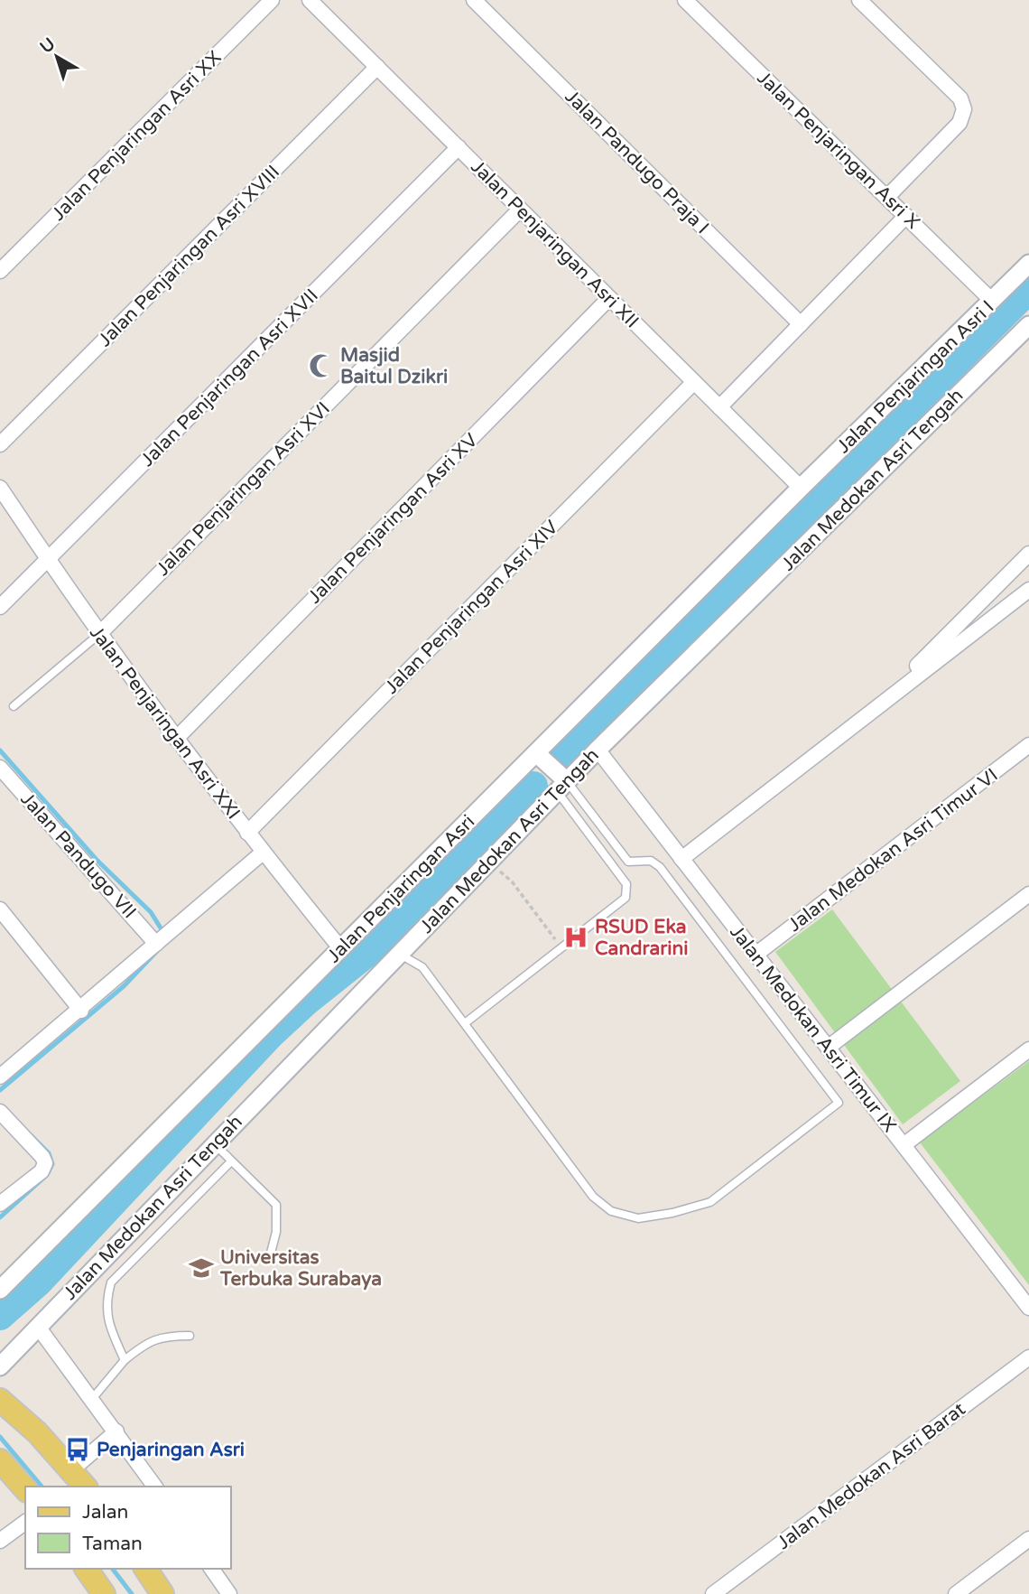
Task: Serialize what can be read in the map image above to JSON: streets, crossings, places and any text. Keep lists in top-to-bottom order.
{
  "streets": {
    "street": [
      "Jalan Penjaringan Asri XX",
      "Jalan Penjaringan Asri X",
      "Jalan Pandugo Praja I",
      "Jalan Penjaringan Asri XII",
      "Jalan Penjaringan Asri XVIII",
      "Jalan Penjaringan Asri I",
      "Jalan Penjaringan Asri XVII",
      "Jalan Medokan Asri Tengah",
      "Jalan Penjaringan Asri XVI",
      "Jalan Penjaringan Asri XV",
      "Jalan Penjaringan Asri XIV",
      "Jalan Penjaringan Asri XXI",
      "Jalan Medokan Asri Timur VI",
      "Jalan Pandugo VII",
      "Jalan Penjaringan Asri",
      "Jalan Medokan Asri Timur IX",
      "Jalan Medokan Asri Barat"
    ]
  },
  "crossings": [
    ["Jalan Penjaringan Asri X", "Jalan Penjaringan Asri I"],
    ["Jalan Penjaringan Asri XII", "Jalan Penjaringan Asri XVIII"],
    ["Jalan Penjaringan Asri XII", "Jalan Penjaringan Asri I"],
    ["Jalan Penjaringan Asri XII", "Jalan Penjaringan Asri XVII"],
    ["Jalan Penjaringan Asri XII", "Jalan Penjaringan Asri XVI"],
    ["Jalan Penjaringan Asri XII", "Jalan Penjaringan Asri XV"],
    ["Jalan Penjaringan Asri XII", "Jalan Penjaringan Asri XIV"],
    ["Jalan Penjaringan Asri XII", "Jalan Penjaringan Asri"],
    ["Jalan Penjaringan Asri I", "Jalan Penjaringan Asri"],
    ["Jalan Penjaringan Asri XVII", "Jalan Penjaringan Asri XXI"],
    ["Jalan Medokan Asri Tengah", "Jalan Medokan Asri Timur IX"],
    ["Jalan Penjaringan Asri XVI", "Jalan Penjaringan Asri XXI"],
    ["Jalan Penjaringan Asri XV", "Jalan Penjaringan Asri XXI"],
    ["Jalan Penjaringan Asri XIV", "Jalan Penjaringan Asri XXI"],
    ["Jalan Penjaringan Asri XXI", "Jalan Penjaringan Asri"],
    ["Jalan Medokan Asri Timur VI", "Jalan Medokan Asri Timur IX"]
  ],
  "places": {
    "mosque": ["Masjid Baitul Dzikri"],
    "hospital": ["RSUD Eka Candrarini"],
    "school or university": ["Universitas Terbuka Surabaya"],
    "bus stop": ["Penjaringan Asri"]
  },
  "legend": ["Jalan", "Taman"],
  "north": "top left"
}
